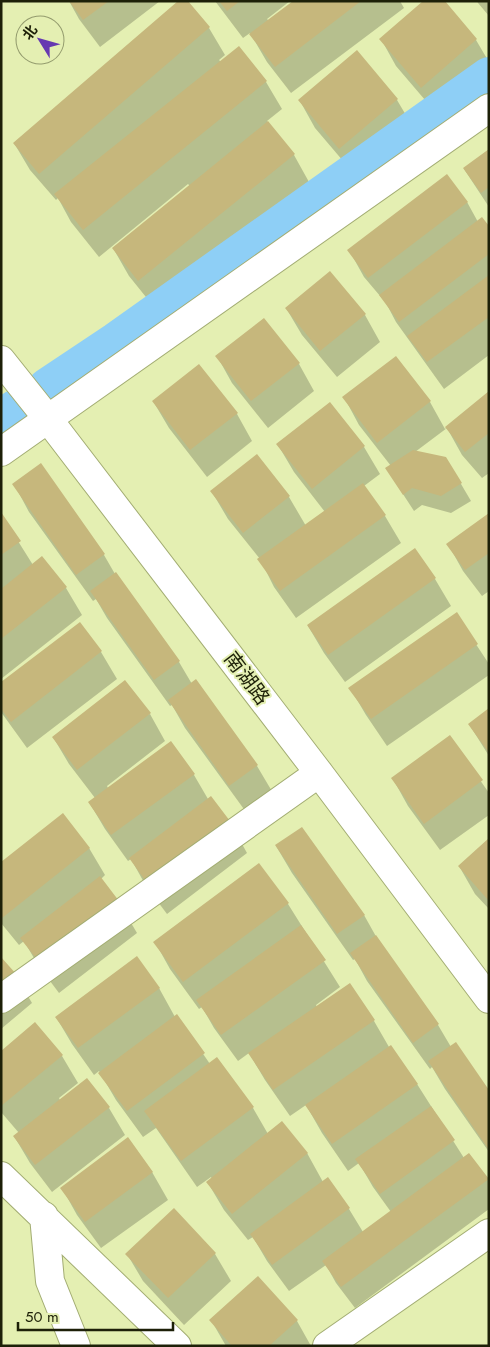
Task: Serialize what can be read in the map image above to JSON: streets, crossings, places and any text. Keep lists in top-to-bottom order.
{
  "streets": {
    "street": ["南湖路"]
  },
  "scale_bar": "50 m",
  "north": "top left"
}
